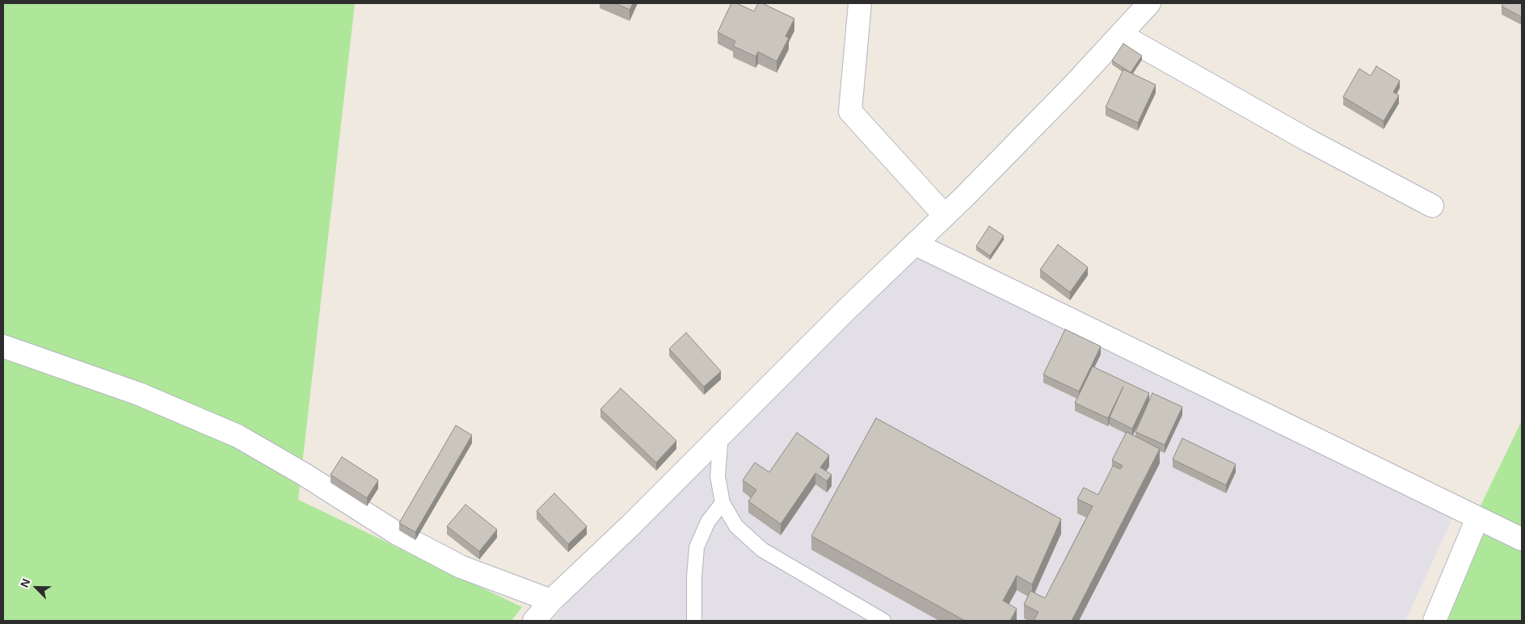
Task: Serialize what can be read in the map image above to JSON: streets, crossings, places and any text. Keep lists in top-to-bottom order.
{
  "north": "top left"
}
